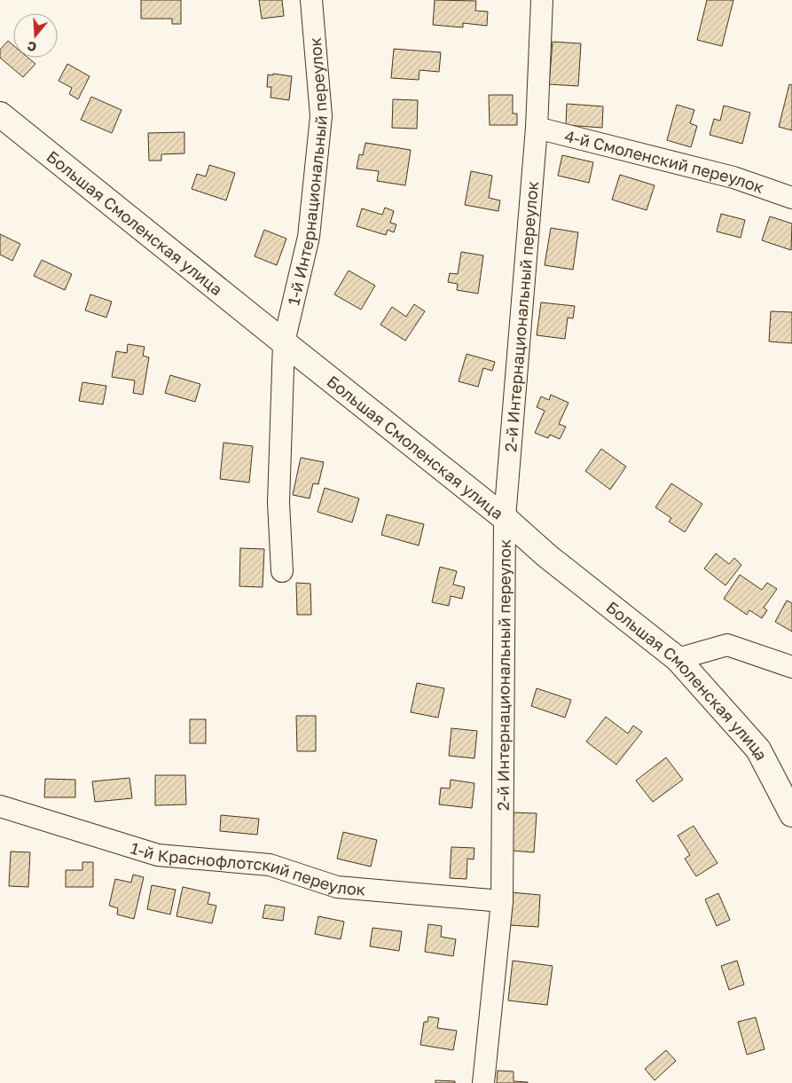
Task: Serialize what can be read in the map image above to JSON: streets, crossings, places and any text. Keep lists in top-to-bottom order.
{
  "streets": {
    "main road": ["Большая Смоленская улица"],
    "street": [
      "4-й Смоленский переулок",
      "1-й Интернациональный переулок",
      "2-й Интернациональный переулок",
      "1-й Краснофлотский переулок"
    ]
  },
  "crossings": [
    ["4-й Смоленский переулок", "2-й Интернациональный переулок"],
    ["1-й Интернациональный переулок", "Большая Смоленская улица"],
    ["Большая Смоленская улица", "2-й Интернациональный переулок"],
    ["2-й Интернациональный переулок", "1-й Краснофлотский переулок"]
  ],
  "north": "bottom"
}
